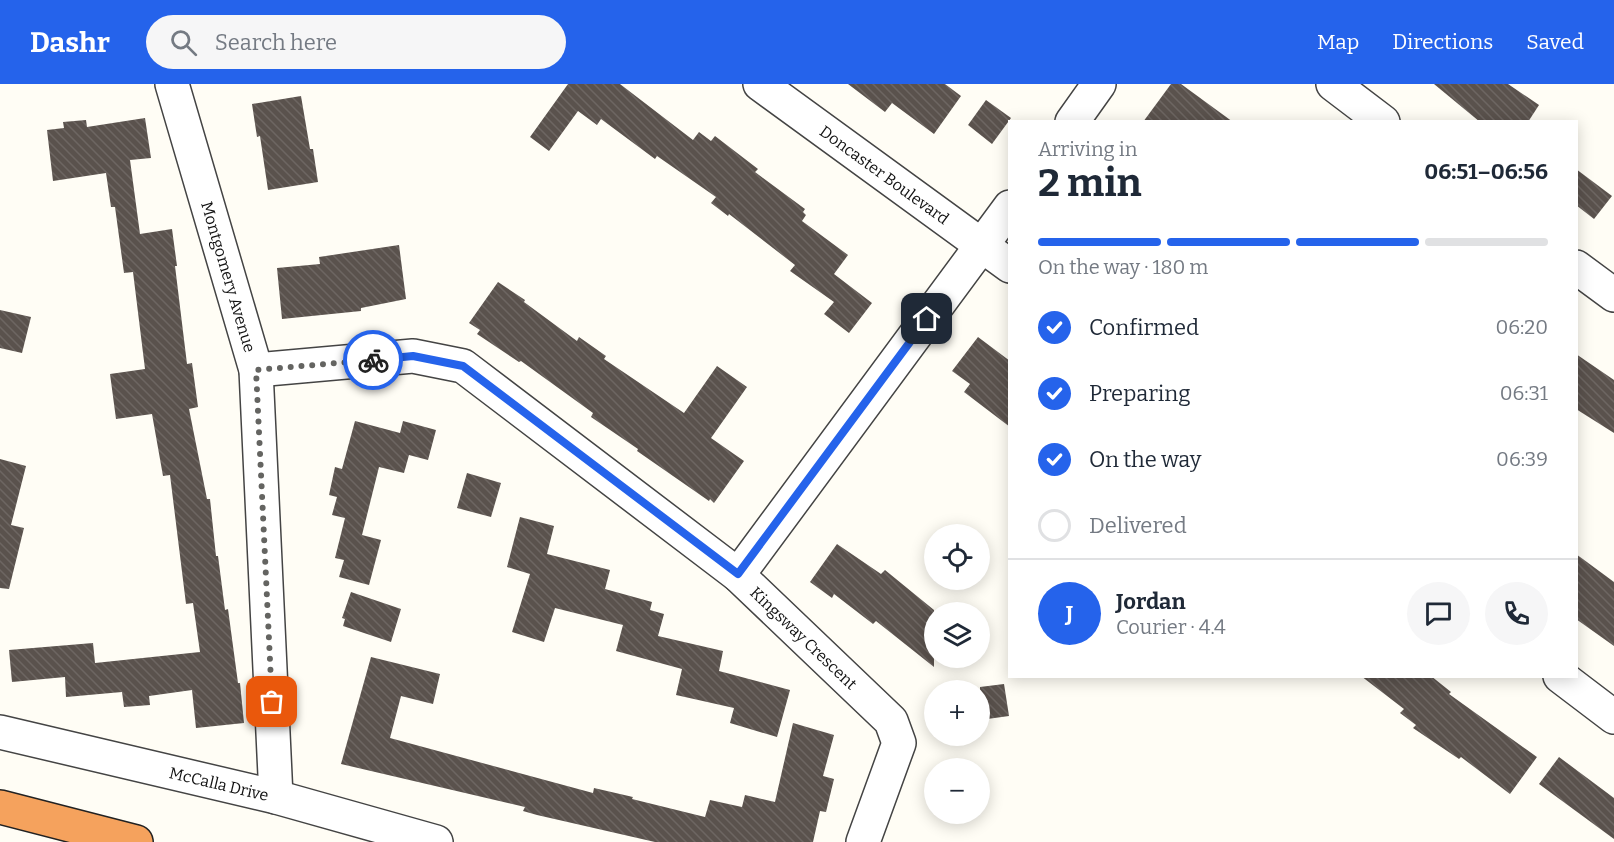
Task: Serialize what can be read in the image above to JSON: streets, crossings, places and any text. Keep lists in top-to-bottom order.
{
  "streets": {
    "street": [
      "Doncaster Boulevard",
      "Montgomery Avenue",
      "Kingsway Crescent",
      "McCalla Drive"
    ]
  },
  "crossings": [
    ["Montgomery Avenue", "Kingsway Crescent"],
    ["Montgomery Avenue", "McCalla Drive"]
  ],
  "page": {
    "header": "Dashr",
    "search": "Search here",
    "nav": ["Map", "Directions", "Saved"],
    "heading": ["2 min", "Arriving in", "06:51–06:56"],
    "panel": ["Jordan", "Courier · 4.4"],
    "bar": "On the way · 180 m",
    "list": [
      ["Confirmed", "06:20"],
      ["Preparing", "06:31"],
      ["On the way", "06:39"],
      "Delivered"
    ],
    "map_buttons": ["+", "−"],
    "round": "J"
  }
}
